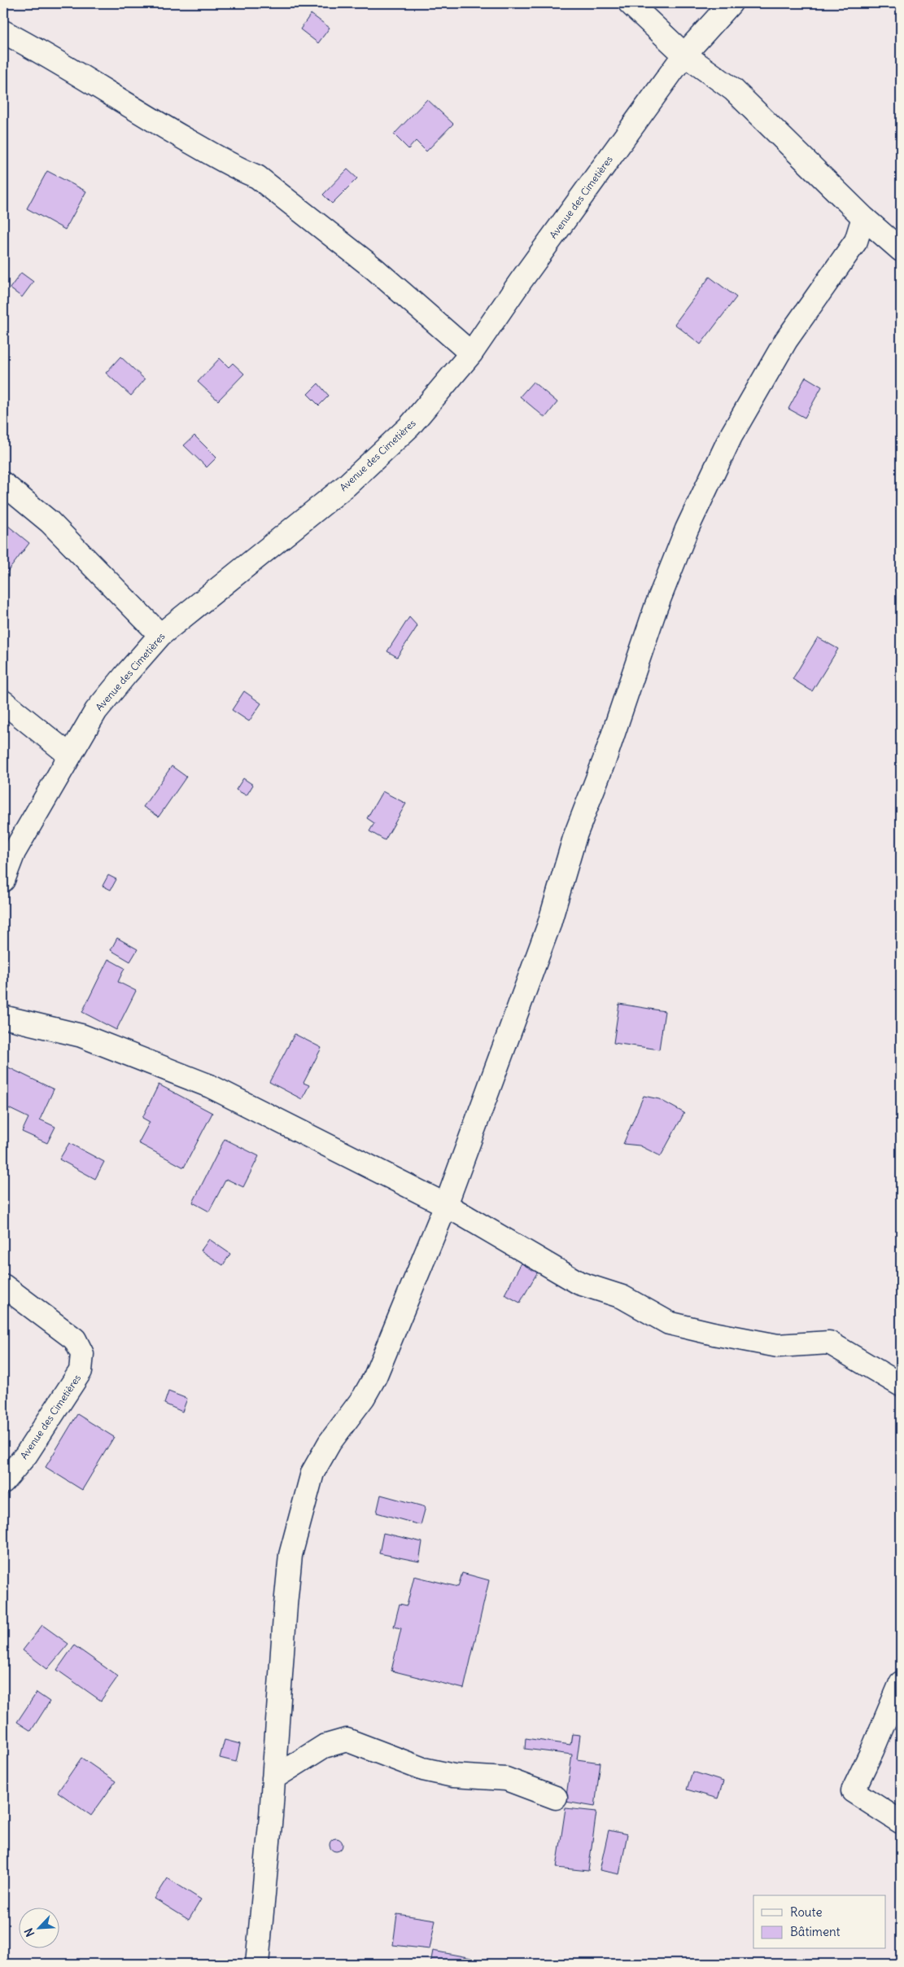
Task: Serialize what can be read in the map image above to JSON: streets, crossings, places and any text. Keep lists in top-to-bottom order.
{
  "streets": {
    "street": ["Avenue des Cimetières"]
  },
  "legend": ["Route", "Bâtiment"],
  "north": "bottom left"
}
